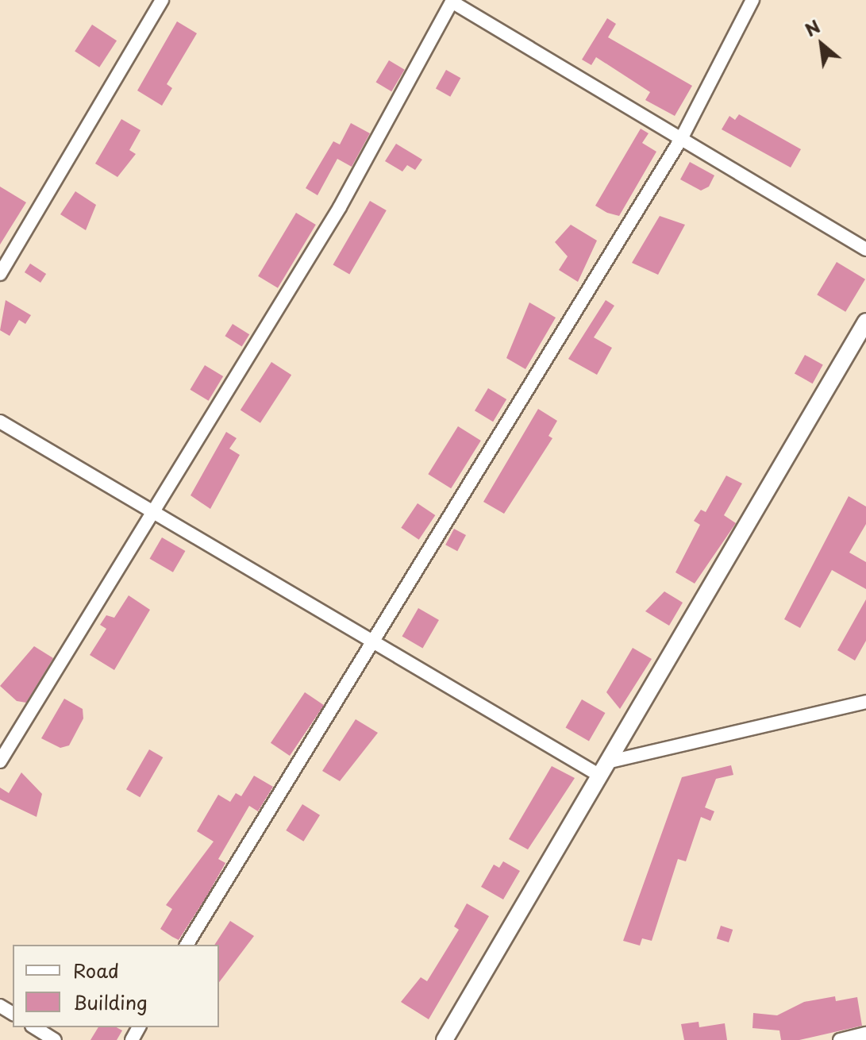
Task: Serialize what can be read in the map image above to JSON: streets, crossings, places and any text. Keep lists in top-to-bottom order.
{
  "legend": ["Road", "Building"],
  "north": "top left"
}
